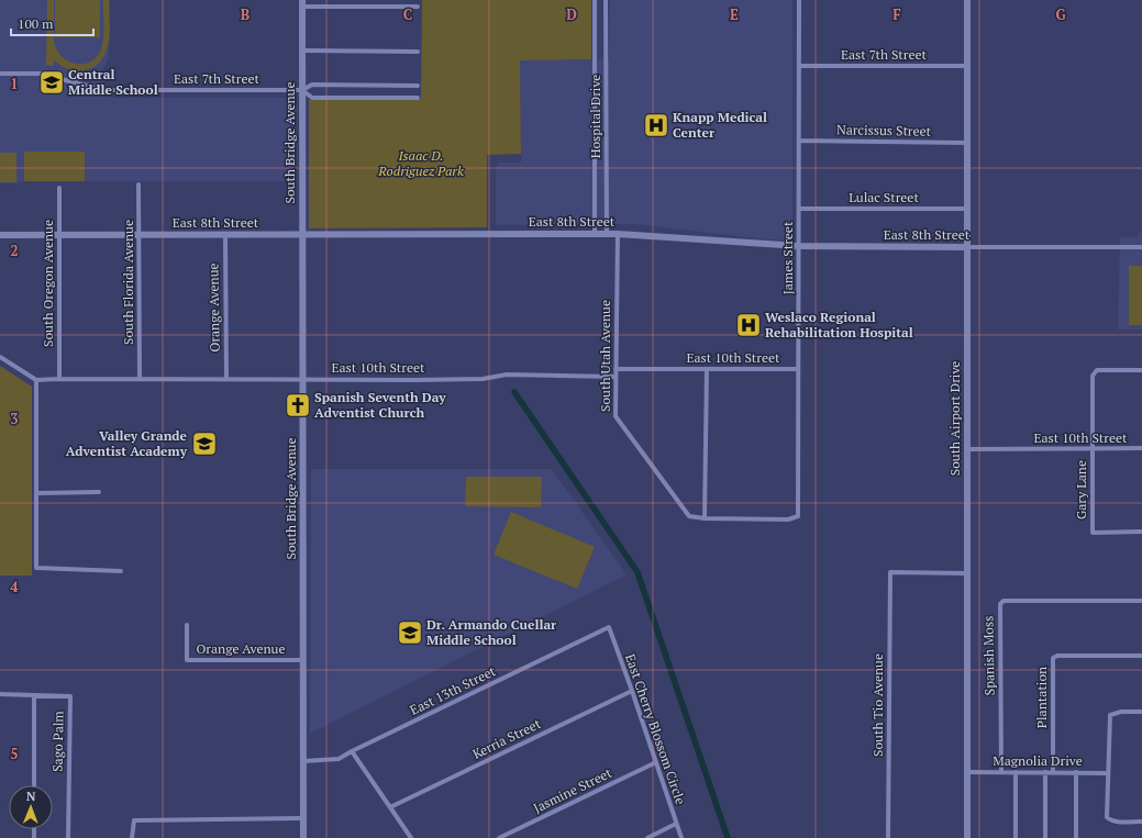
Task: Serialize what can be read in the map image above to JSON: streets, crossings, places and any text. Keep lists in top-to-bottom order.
{
  "streets": {
    "street": [
      "East 7th Street",
      "Hospital Drive",
      "Narcissus Street",
      "South Bridge Avenue",
      "Lulac Street",
      "East 8th Street",
      "James Street",
      "South Florida Avenue",
      "South Oregon Avenue",
      "Orange Avenue",
      "South Utah Avenue",
      "East 10th Street",
      "South Airport Drive",
      "Gary Lane",
      "Spanish Moss",
      "East 13th Street",
      "Plantation",
      "South Tio Avenue",
      "East Cherry Blossom Circle",
      "Kerria Street",
      "Sago Palm",
      "Magnolia Drive",
      "Jasmine Street"
    ]
  },
  "crossings": [
    ["East 7th Street", "South Bridge Avenue"],
    ["East 7th Street", "James Street"],
    ["East 7th Street", "South Airport Drive"],
    ["Hospital Drive", "East 8th Street"],
    ["Narcissus Street", "James Street"],
    ["Narcissus Street", "South Airport Drive"],
    ["South Bridge Avenue", "East 8th Street"],
    ["South Bridge Avenue", "Orange Avenue"],
    ["South Bridge Avenue", "East 10th Street"],
    ["South Bridge Avenue", "East 13th Street"],
    ["Lulac Street", "James Street"],
    ["Lulac Street", "South Airport Drive"],
    ["East 8th Street", "James Street"],
    ["East 8th Street", "South Florida Avenue"],
    ["East 8th Street", "South Oregon Avenue"],
    ["East 8th Street", "Orange Avenue"],
    ["East 8th Street", "South Utah Avenue"],
    ["East 8th Street", "South Airport Drive"],
    ["James Street", "South Utah Avenue"],
    ["James Street", "East 10th Street"],
    ["South Florida Avenue", "East 10th Street"],
    ["South Oregon Avenue", "East 10th Street"],
    ["Orange Avenue", "East 10th Street"],
    ["South Utah Avenue", "East 10th Street"],
    ["East 10th Street", "South Airport Drive"],
    ["East 10th Street", "Gary Lane"],
    ["South Airport Drive", "South Tio Avenue"],
    ["South Airport Drive", "Magnolia Drive"],
    ["Spanish Moss", "Magnolia Drive"],
    ["East 13th Street", "East Cherry Blossom Circle"],
    ["Plantation", "Magnolia Drive"],
    ["East Cherry Blossom Circle", "Kerria Street"],
    ["East Cherry Blossom Circle", "Jasmine Street"]
  ],
  "parks": ["Isaac D. Rodriguez Park"],
  "places": {
    "school or university": ["Central Middle School", "Valley Grande Adventist Academy", "Dr. Armando Cuellar Middle School"],
    "hospital": ["Knapp Medical Center", "Weslaco Regional Rehabilitation Hospital"],
    "church": ["Spanish Seventh Day Adventist Church"]
  },
  "scale_bar": "100 m",
  "north": "top",
  "grid": {
    "columns": [
      "B",
      "C",
      "D",
      "E",
      "F",
      "G"
    ],
    "rows": [
      "1",
      "2",
      "3",
      "4",
      "5"
    ]
  }
}
